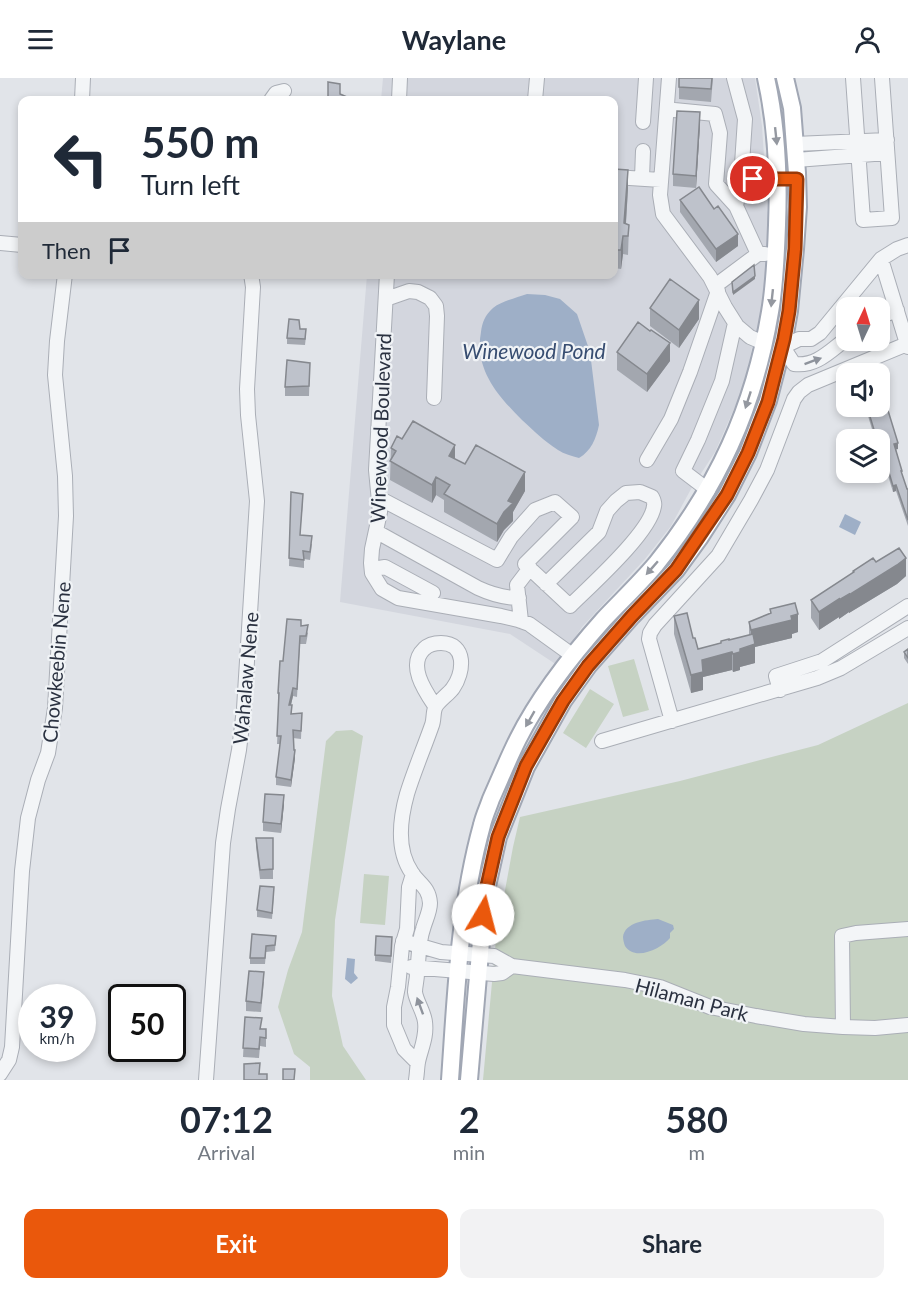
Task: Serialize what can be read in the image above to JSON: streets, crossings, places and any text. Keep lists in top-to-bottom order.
{
  "streets": {
    "street": [
      "Winewood Boulevard",
      "Chowkeebin Nene",
      "Wahalaw Nene",
      "Hilaman Park"
    ]
  },
  "water": ["Winewood Pond"],
  "north": "top",
  "page": {
    "header": "Waylane",
    "turn": ["550 m", "Turn left"],
    "then": "Then",
    "speed": "39 km/h",
    "limit": "50",
    "eta": [
      "07:12",
      "Arrival",
      "2",
      "min",
      "580",
      "m"
    ],
    "buttons": ["Exit", "Share"]
  }
}
